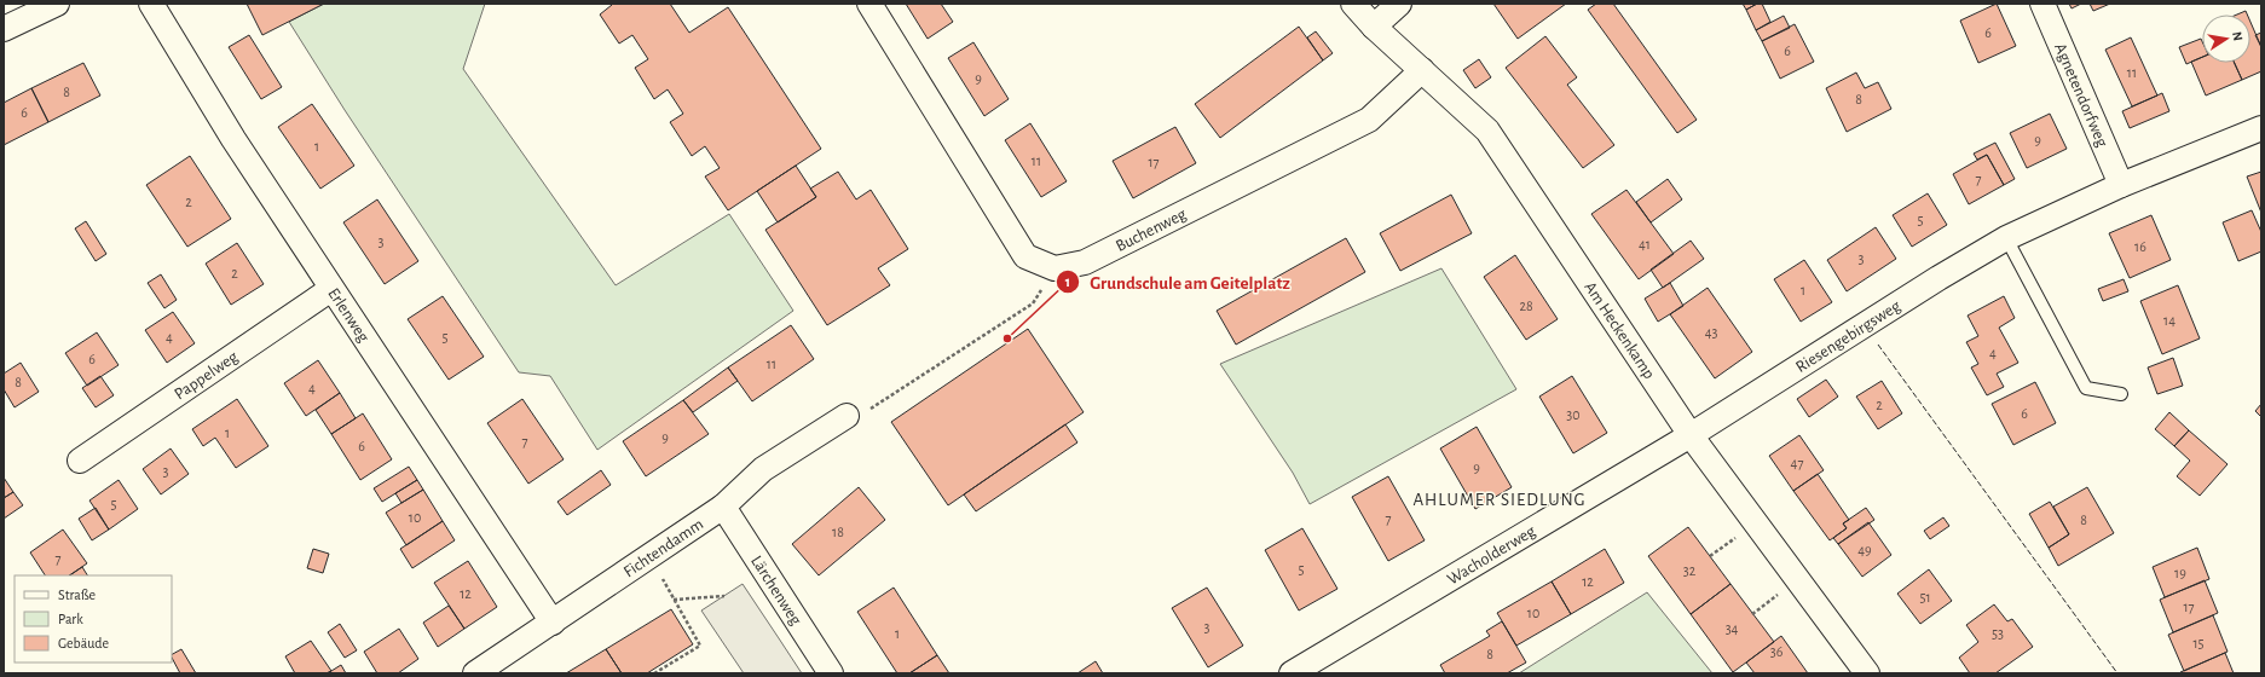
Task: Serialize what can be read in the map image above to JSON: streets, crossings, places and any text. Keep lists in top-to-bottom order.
{
  "streets": {
    "street": [
      "Agnetendorfweg",
      "Buchenweg",
      "Erlenweg",
      "Am Heckenkamp",
      "Riesengebirgsweg",
      "Pappelweg",
      "Fichtendamm",
      "Wacholderweg",
      "Lärchenweg"
    ]
  },
  "crossings": [
    ["Agnetendorfweg", "Riesengebirgsweg"],
    ["Buchenweg", "Am Heckenkamp"],
    ["Erlenweg", "Pappelweg"],
    ["Erlenweg", "Fichtendamm"],
    ["Am Heckenkamp", "Riesengebirgsweg"],
    ["Am Heckenkamp", "Wacholderweg"],
    ["Riesengebirgsweg", "Wacholderweg"],
    ["Fichtendamm", "Lärchenweg"]
  ],
  "districts": ["AHLUMER SIEDLUNG"],
  "places": ["Grundschule am Geitelplatz"],
  "house_numbers": [
    "6",
    "6",
    "11",
    "9",
    "8",
    "8",
    "6",
    "9",
    "1",
    "11",
    "17",
    "7",
    "2",
    "5",
    "3",
    "41",
    "16",
    "3",
    "2",
    "1",
    "28",
    "14",
    "43",
    "4",
    "5",
    "4",
    "6",
    "11",
    "8",
    "4",
    "2",
    "6",
    "30",
    "1",
    "9",
    "7",
    "6",
    "47",
    "9",
    "3",
    "5",
    "10",
    "7",
    "8",
    "18",
    "49",
    "7",
    "5",
    "32",
    "19",
    "12",
    "12",
    "51",
    "17",
    "10",
    "3",
    "34",
    "1",
    "53",
    "15",
    "36",
    "8"
  ],
  "legend": ["Straße", "Park", "Gebäude"],
  "north": "right"
}
